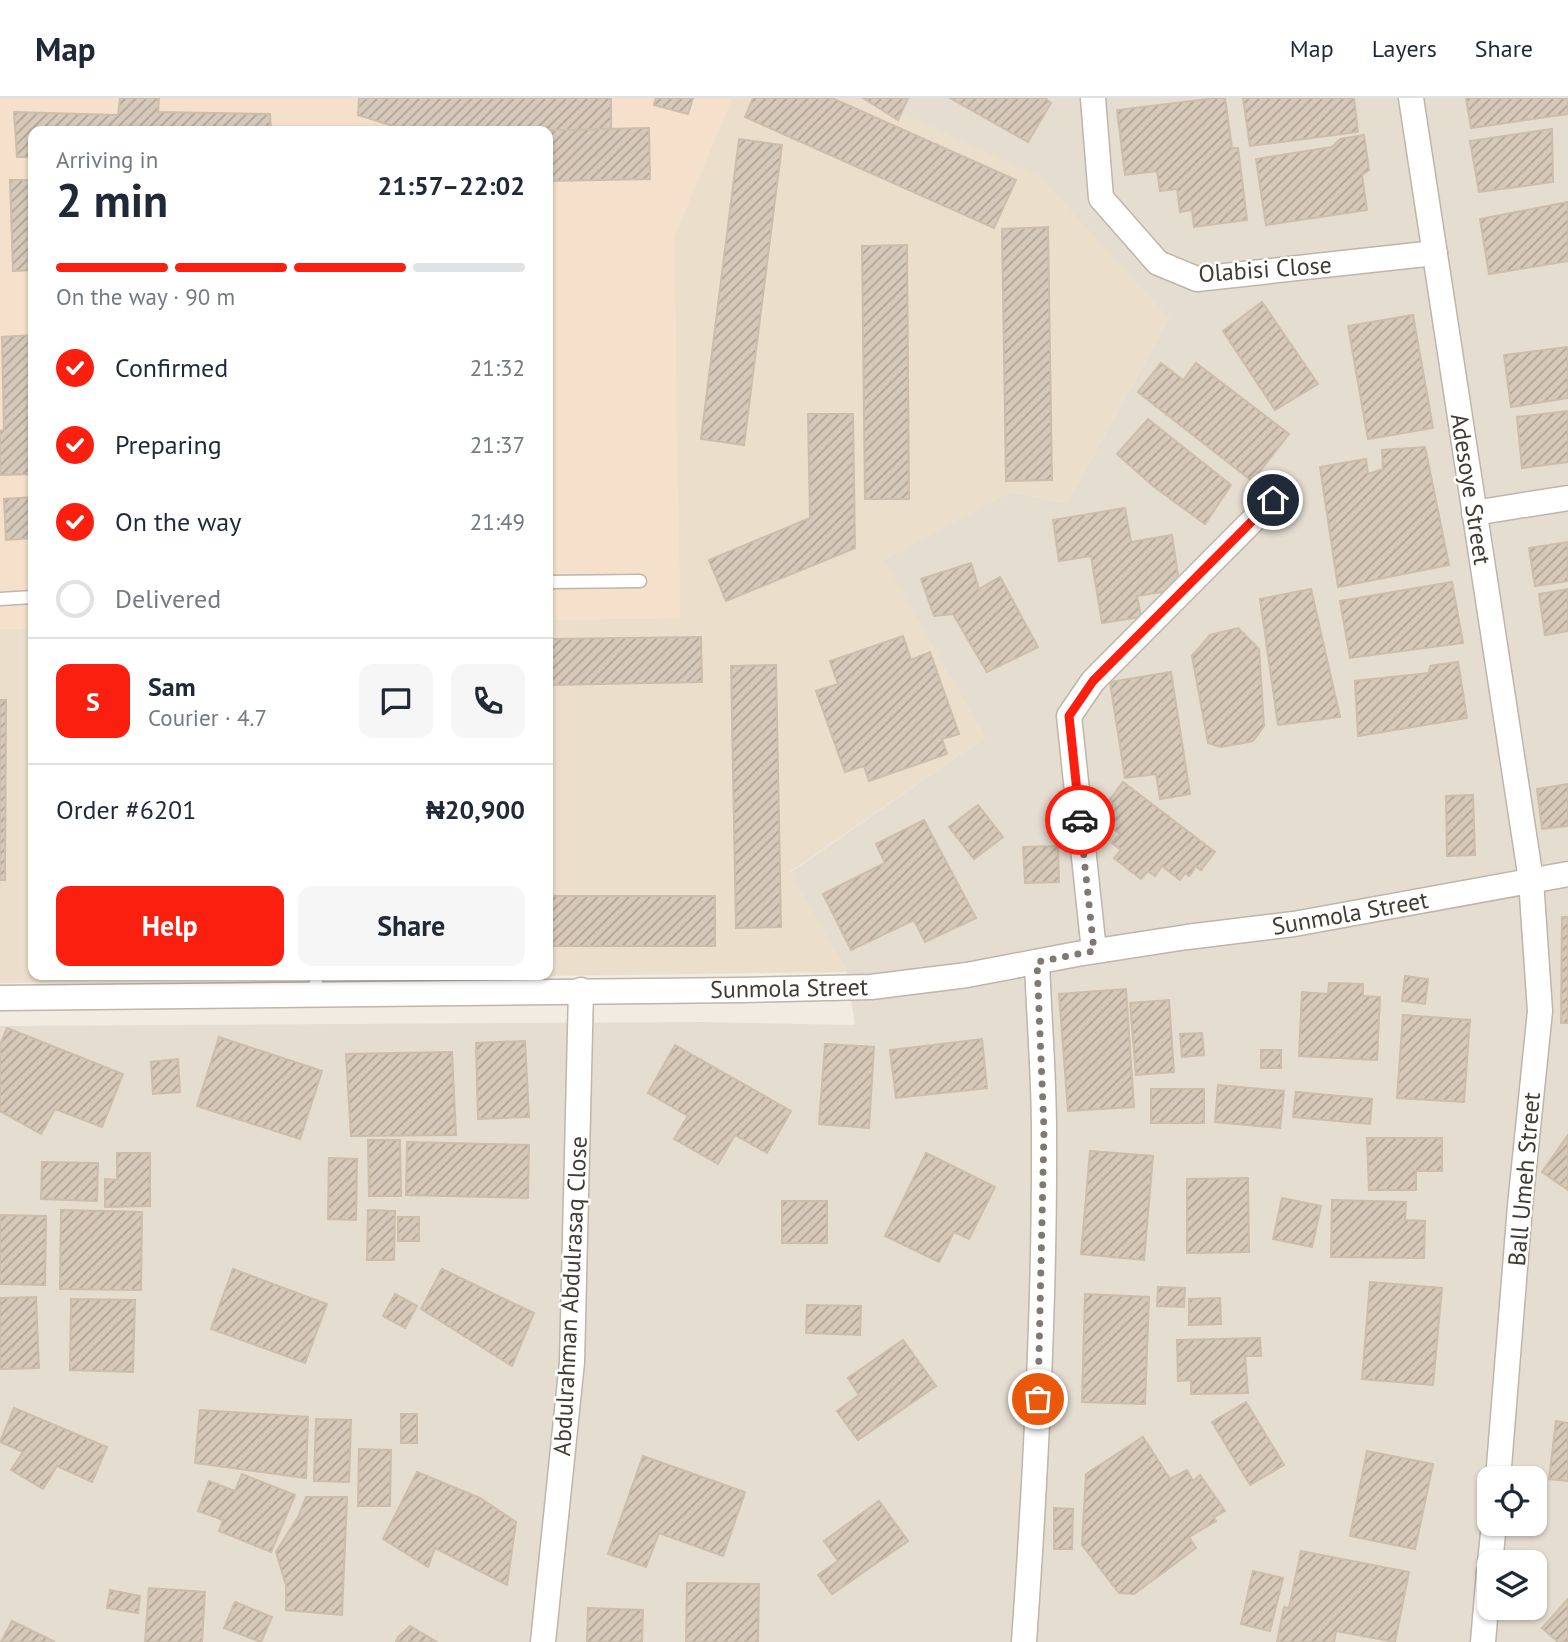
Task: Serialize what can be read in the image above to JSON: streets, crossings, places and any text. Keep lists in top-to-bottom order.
{
  "streets": {
    "street": [
      "Olabisi Close",
      "Adesoye Street",
      "Sunmola Street",
      "Ball Umeh Street",
      "Abdulrahman Abdulrasaq Close"
    ]
  },
  "crossings": [
    ["Olabisi Close", "Adesoye Street"],
    ["Adesoye Street", "Sunmola Street"],
    ["Adesoye Street", "Ball Umeh Street"],
    ["Sunmola Street", "Ball Umeh Street"],
    ["Sunmola Street", "Abdulrahman Abdulrasaq Close"]
  ],
  "page": {
    "header": "Map",
    "nav": ["Map", "Layers", "Share"],
    "heading": ["2 min", "Arriving in", "21:57–22:02"],
    "panel": [
      "Sam",
      "Courier · 4.7",
      "Order #6201",
      "₦20,900"
    ],
    "bar": "On the way · 90 m",
    "list": [
      ["Confirmed", "21:32"],
      ["Preparing", "21:37"],
      ["On the way", "21:49"],
      "Delivered"
    ],
    "round": "S",
    "buttons": ["Help", "Share"]
  }
}
